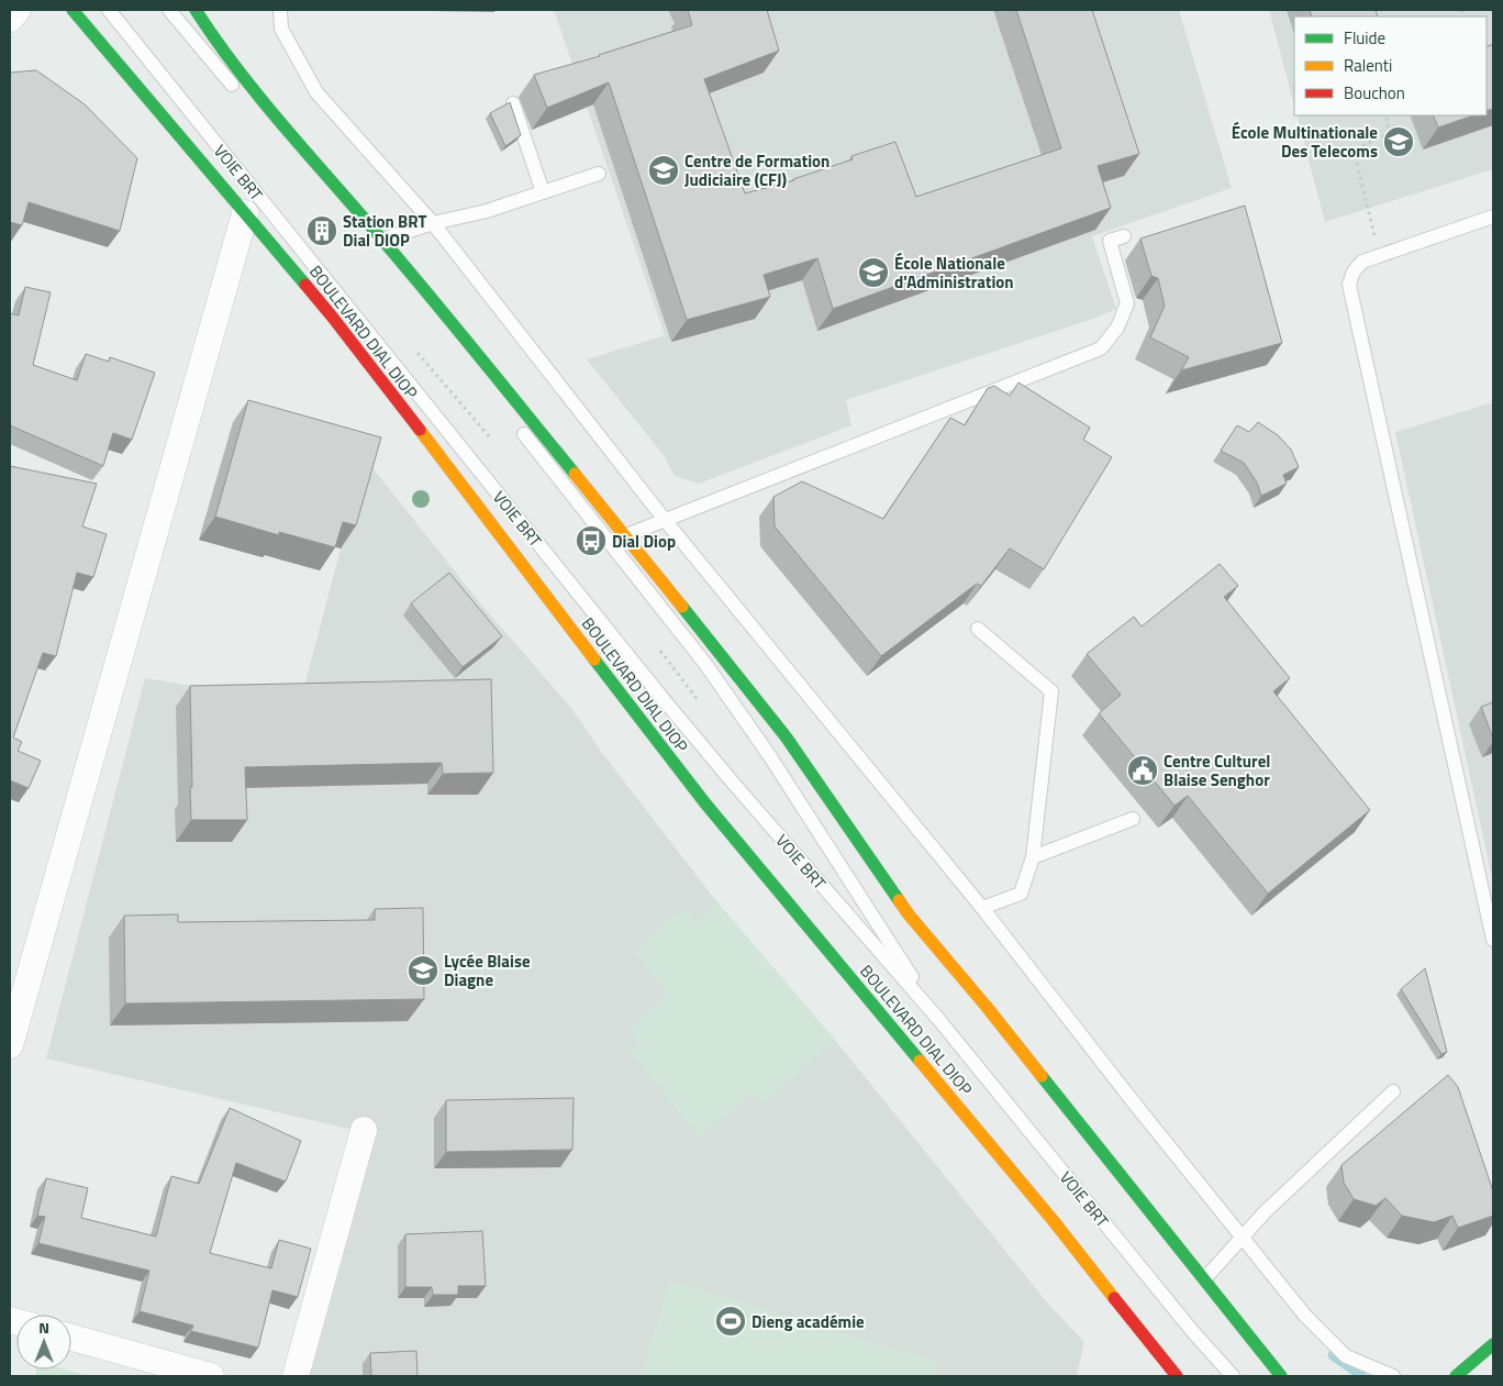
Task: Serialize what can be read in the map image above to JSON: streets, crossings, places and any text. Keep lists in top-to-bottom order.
{
  "streets": {
    "street": ["BOULEVARD DIAL DIOP"],
    "lane": ["VOIE BRT"]
  },
  "places": {
    "school or university": [
      "École Multinationale Des Telecoms",
      "Centre de Formation Judiciaire (CFJ)",
      "École Nationale d'Administration",
      "Lycée Blaise Diagne"
    ],
    "building": ["Station BRT Dial DIOP"],
    "bus stop": ["Dial Diop"],
    "public building": ["Centre Culturel Blaise Senghor"],
    "sports": ["Dieng académie"]
  },
  "legend": ["Fluide", "Ralenti", "Bouchon"],
  "north": "top"
}
